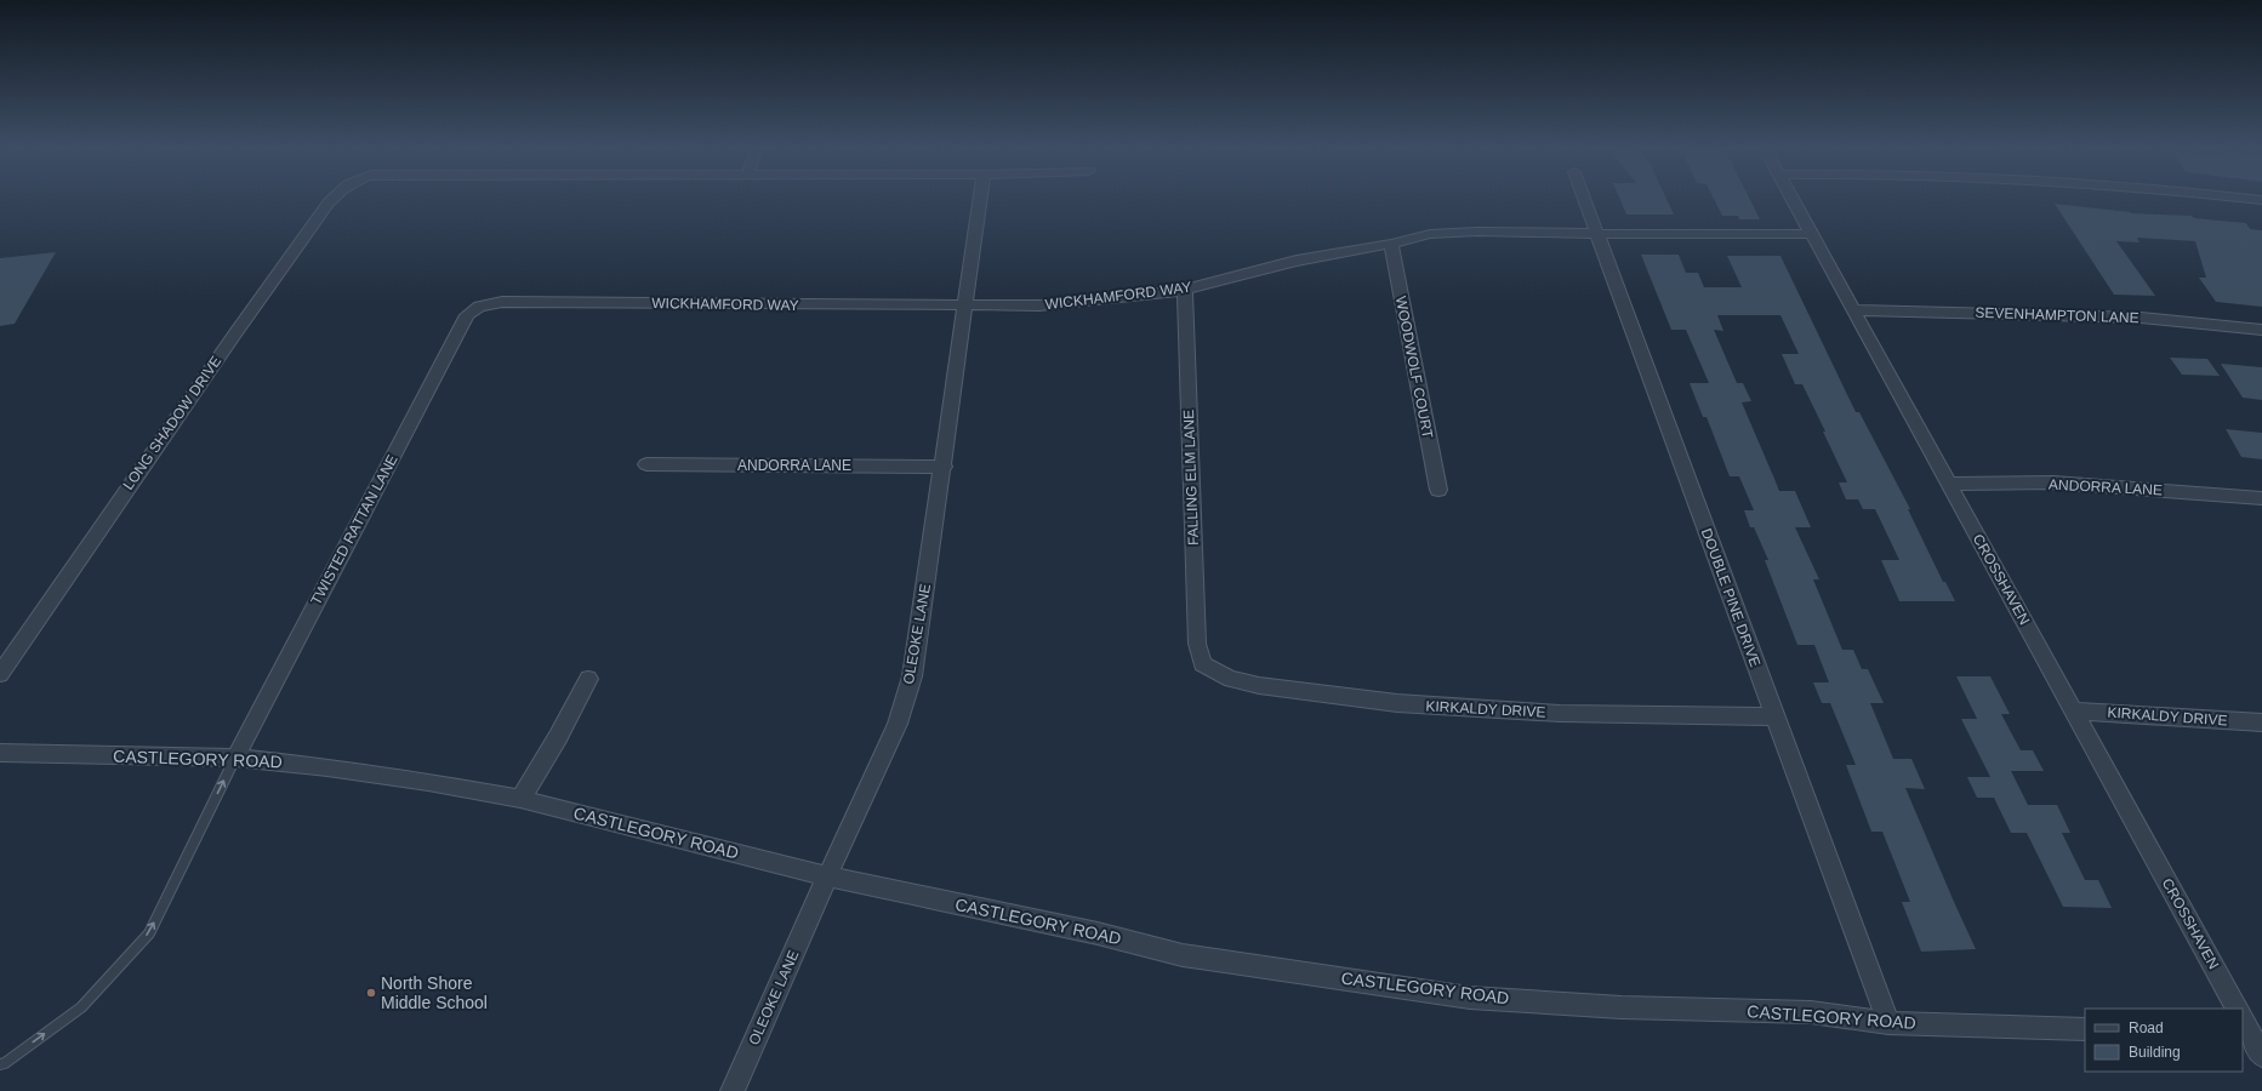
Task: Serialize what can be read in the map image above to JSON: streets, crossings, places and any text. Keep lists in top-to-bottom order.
{
  "streets": {
    "street": [
      "WICKHAMFORD WAY",
      "SEVENHAMPTON LANE",
      "WOODWOLF COURT",
      "LONG SHADOW DRIVE",
      "ANDORRA LANE",
      "FALLING ELM LANE",
      "TWISTED RATTAN LANE",
      "CROSSHAVEN",
      "DOUBLE PINE DRIVE",
      "OLEOKE LANE",
      "KIRKALDY DRIVE",
      "CASTLEGORY ROAD"
    ]
  },
  "crossings": [
    ["WICKHAMFORD WAY", "WOODWOLF COURT"],
    ["WICKHAMFORD WAY", "FALLING ELM LANE"],
    ["WICKHAMFORD WAY", "TWISTED RATTAN LANE"],
    ["WICKHAMFORD WAY", "CROSSHAVEN"],
    ["WICKHAMFORD WAY", "DOUBLE PINE DRIVE"],
    ["WICKHAMFORD WAY", "OLEOKE LANE"],
    ["SEVENHAMPTON LANE", "CROSSHAVEN"],
    ["ANDORRA LANE", "CROSSHAVEN"],
    ["ANDORRA LANE", "OLEOKE LANE"],
    ["FALLING ELM LANE", "KIRKALDY DRIVE"],
    ["TWISTED RATTAN LANE", "CASTLEGORY ROAD"],
    ["CROSSHAVEN", "KIRKALDY DRIVE"],
    ["DOUBLE PINE DRIVE", "KIRKALDY DRIVE"],
    ["DOUBLE PINE DRIVE", "CASTLEGORY ROAD"],
    ["OLEOKE LANE", "CASTLEGORY ROAD"]
  ],
  "places": ["North Shore Middle School"],
  "legend": ["Road", "Building"]
}
